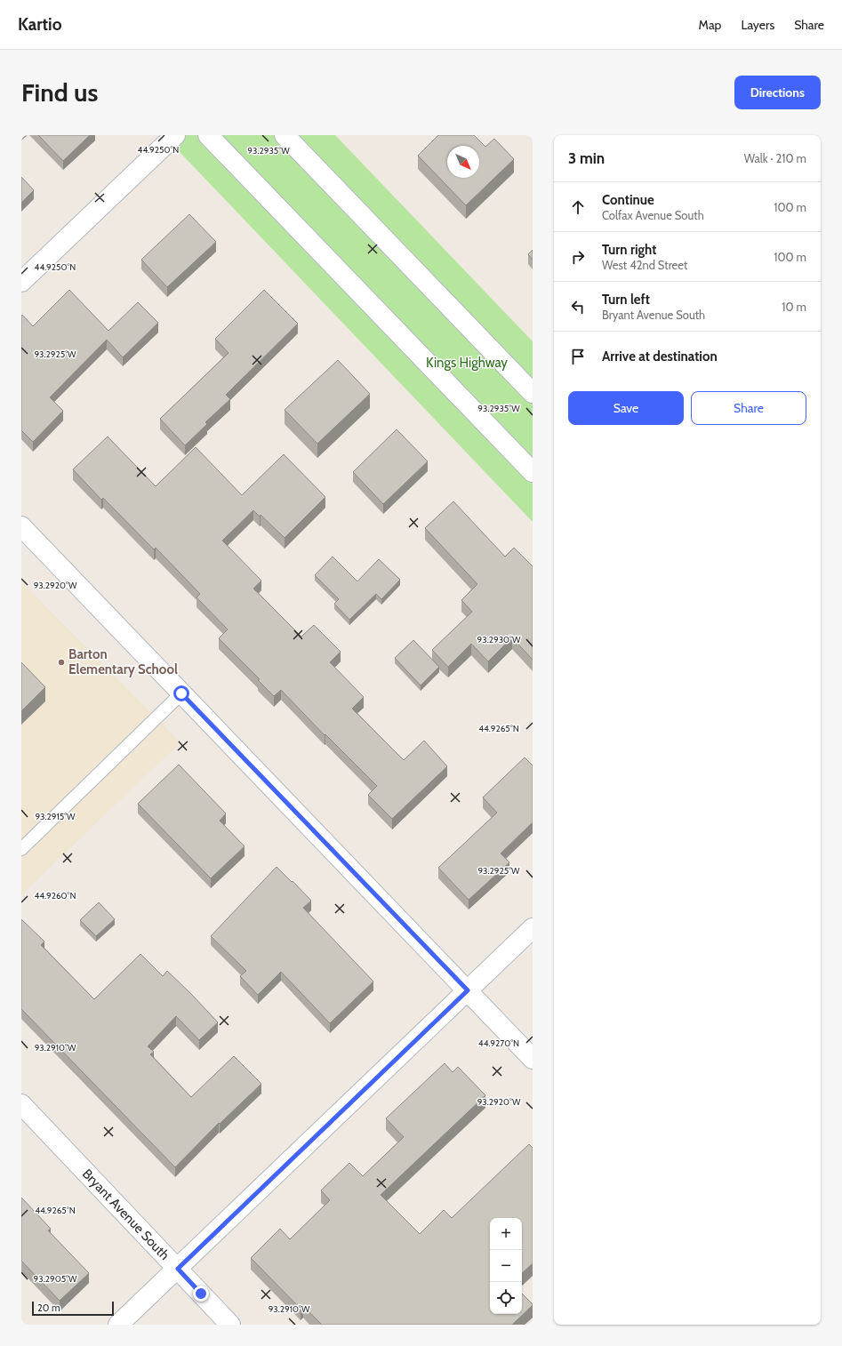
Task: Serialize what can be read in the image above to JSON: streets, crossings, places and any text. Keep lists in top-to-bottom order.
{
  "streets": {
    "street": ["Bryant Avenue South"]
  },
  "parks": ["Kings Highway"],
  "places": ["Barton Elementary School"],
  "scale_bar": "20 m",
  "north": "bottom right",
  "page": {
    "header": "Kartio",
    "nav": ["Map", "Layers", "Share"],
    "buttons": [
      "Directions",
      ["Save", "Share"]
    ],
    "title": "Find us",
    "heading": ["3 min", "Walk · 210 m"],
    "list": [
      ["Continue", "Colfax Avenue South", "100 m"],
      ["Turn right", "West 42nd Street", "100 m"],
      ["Turn left", "Bryant Avenue South", "10 m"],
      "Arrive at destination"
    ],
    "map_buttons": ["+", "−"],
    "scale": "20 m"
  },
  "coordinates": [
    "44.9250°N",
    "93.2935°W",
    "93.2925°W",
    "93.2920°W",
    "93.2930°W",
    "44.9265°N",
    "93.2915°W",
    "44.9260°N",
    "44.9270°N",
    "93.2910°W",
    "93.2905°W"
  ]
}
